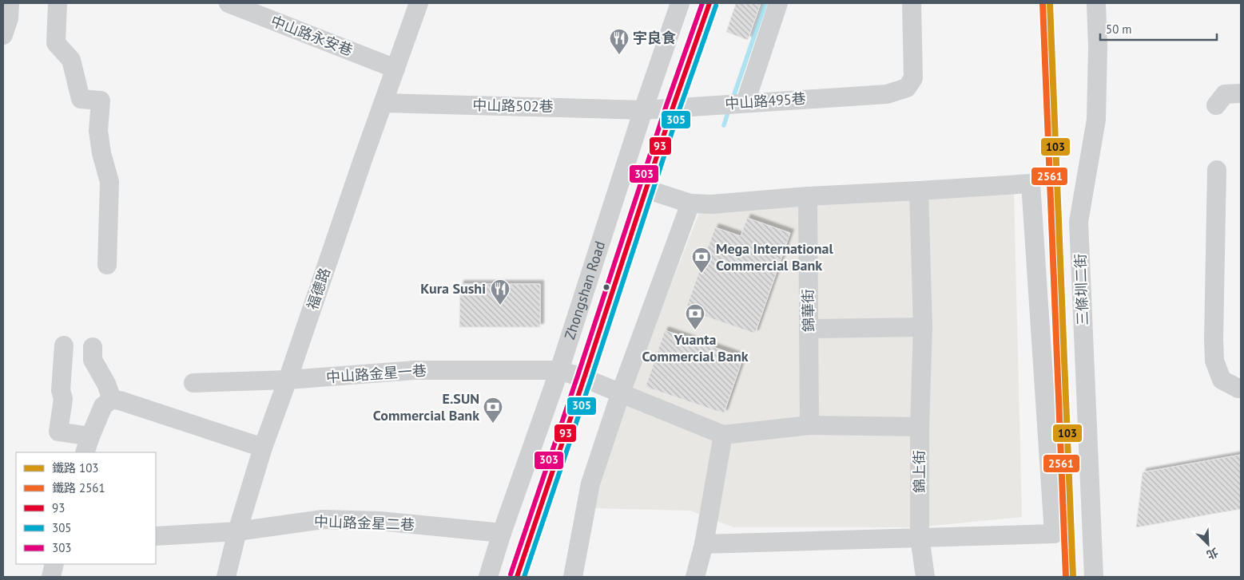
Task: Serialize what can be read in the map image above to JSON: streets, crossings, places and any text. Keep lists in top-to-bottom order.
{
  "streets": {
    "street": [
      "中山路永安巷",
      "中山路495巷",
      "中山路502巷",
      "福德路",
      "三條圳二街",
      "Zhongshan Road",
      "錦華街",
      "中山路金星一巷",
      "錦上街",
      "中山路金星二巷"
    ]
  },
  "crossings": [
    ["中山路永安巷", "福德路"],
    ["中山路495巷", "中山路502巷"],
    ["中山路495巷", "Zhongshan Road"],
    ["中山路502巷", "福德路"],
    ["中山路502巷", "Zhongshan Road"],
    ["福德路", "中山路金星一巷"],
    ["福德路", "中山路金星二巷"],
    ["Zhongshan Road", "中山路金星一巷"],
    ["Zhongshan Road", "中山路金星二巷"]
  ],
  "places": {
    "restaurant": ["宇良食", "Kura Sushi"],
    "bank": ["Mega International Commercial Bank", "Yuanta Commercial Bank", "E.SUN Commercial Bank"]
  },
  "lines": [
    "rail line 103",
    "rail line 2561",
    "transit line 93",
    "transit line 303",
    "transit line 305"
  ],
  "legend": [
    "鐵路 103",
    "鐵路 2561",
    "93",
    "305",
    "303"
  ],
  "scale_bar": "50 m",
  "north": "bottom right"
}
